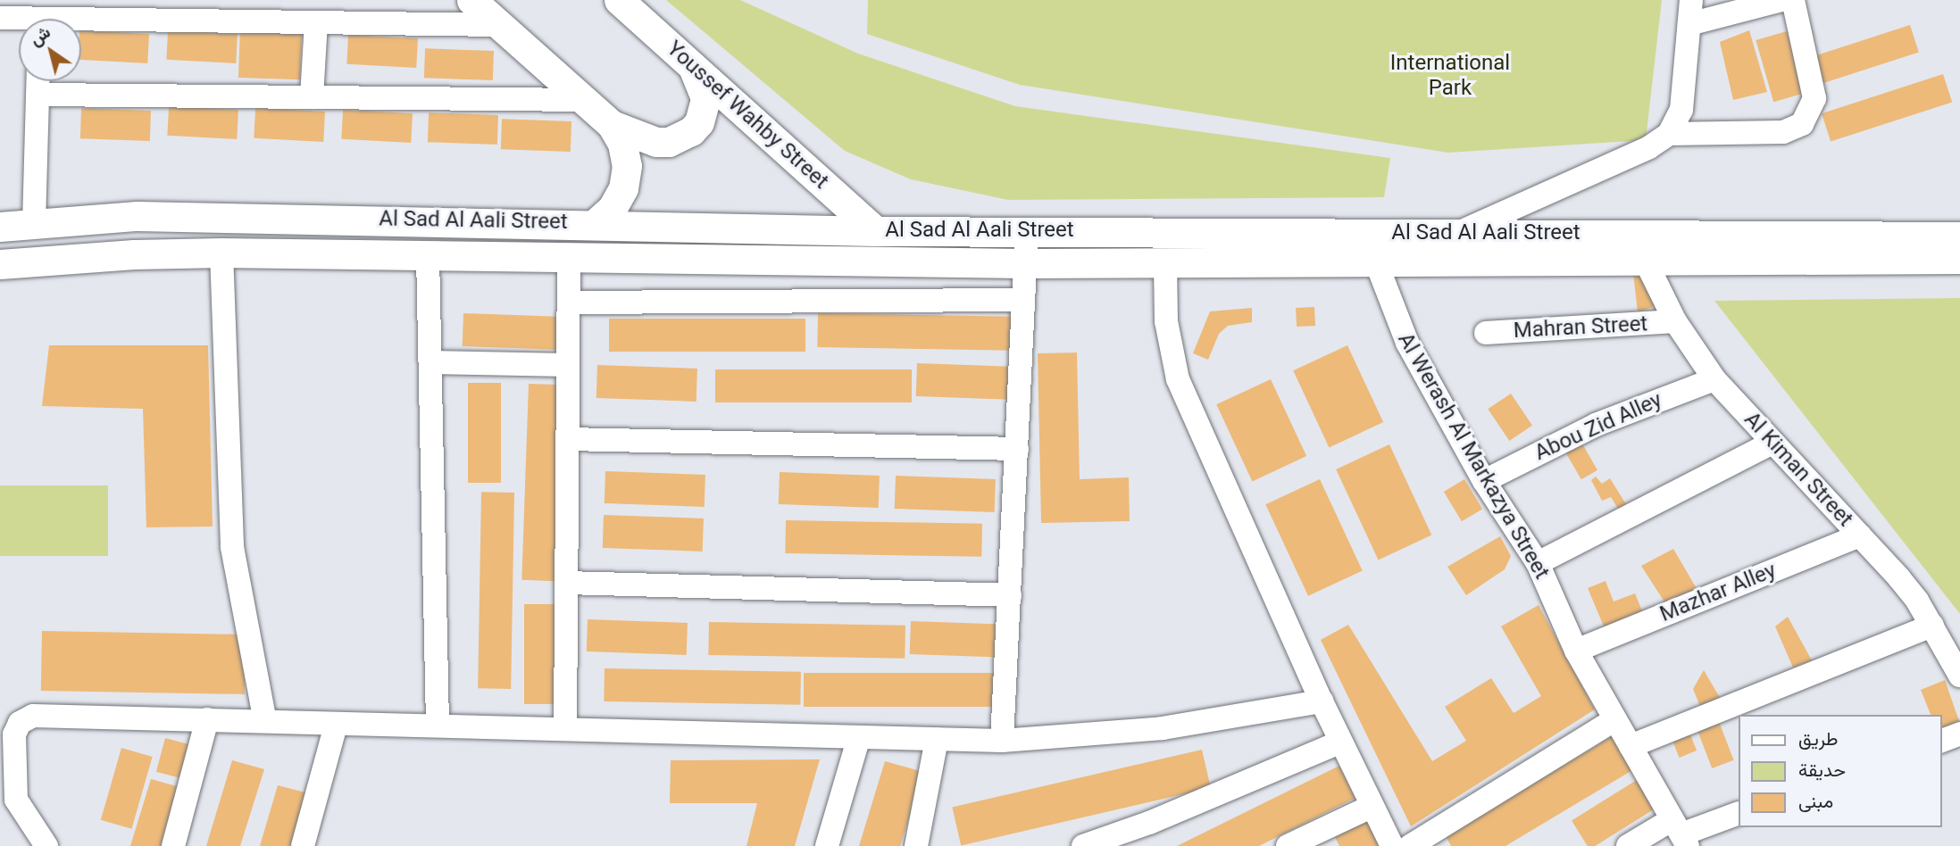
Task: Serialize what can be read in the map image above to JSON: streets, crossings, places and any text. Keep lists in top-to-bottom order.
{
  "streets": {
    "main road": ["Youssef Wahby Street", "Al Sad Al Aali Street"],
    "street": [
      "Mahran Street",
      "Abou Zid Alley",
      "Al Werash Al Markazya Street",
      "Al Kiman Street",
      "Mazhar Alley"
    ]
  },
  "crossings": [
    ["Youssef Wahby Street", "Al Sad Al Aali Street"],
    ["Al Sad Al Aali Street", "Al Werash Al Markazya Street"],
    ["Al Sad Al Aali Street", "Al Kiman Street"],
    ["Mahran Street", "Al Kiman Street"],
    ["Abou Zid Alley", "Al Werash Al Markazya Street"],
    ["Abou Zid Alley", "Al Kiman Street"],
    ["Al Werash Al Markazya Street", "Mazhar Alley"],
    ["Al Kiman Street", "Mazhar Alley"]
  ],
  "parks": ["International Park"],
  "legend": ["طريق", "حديقة", "مبنى"],
  "north": "top left"
}
